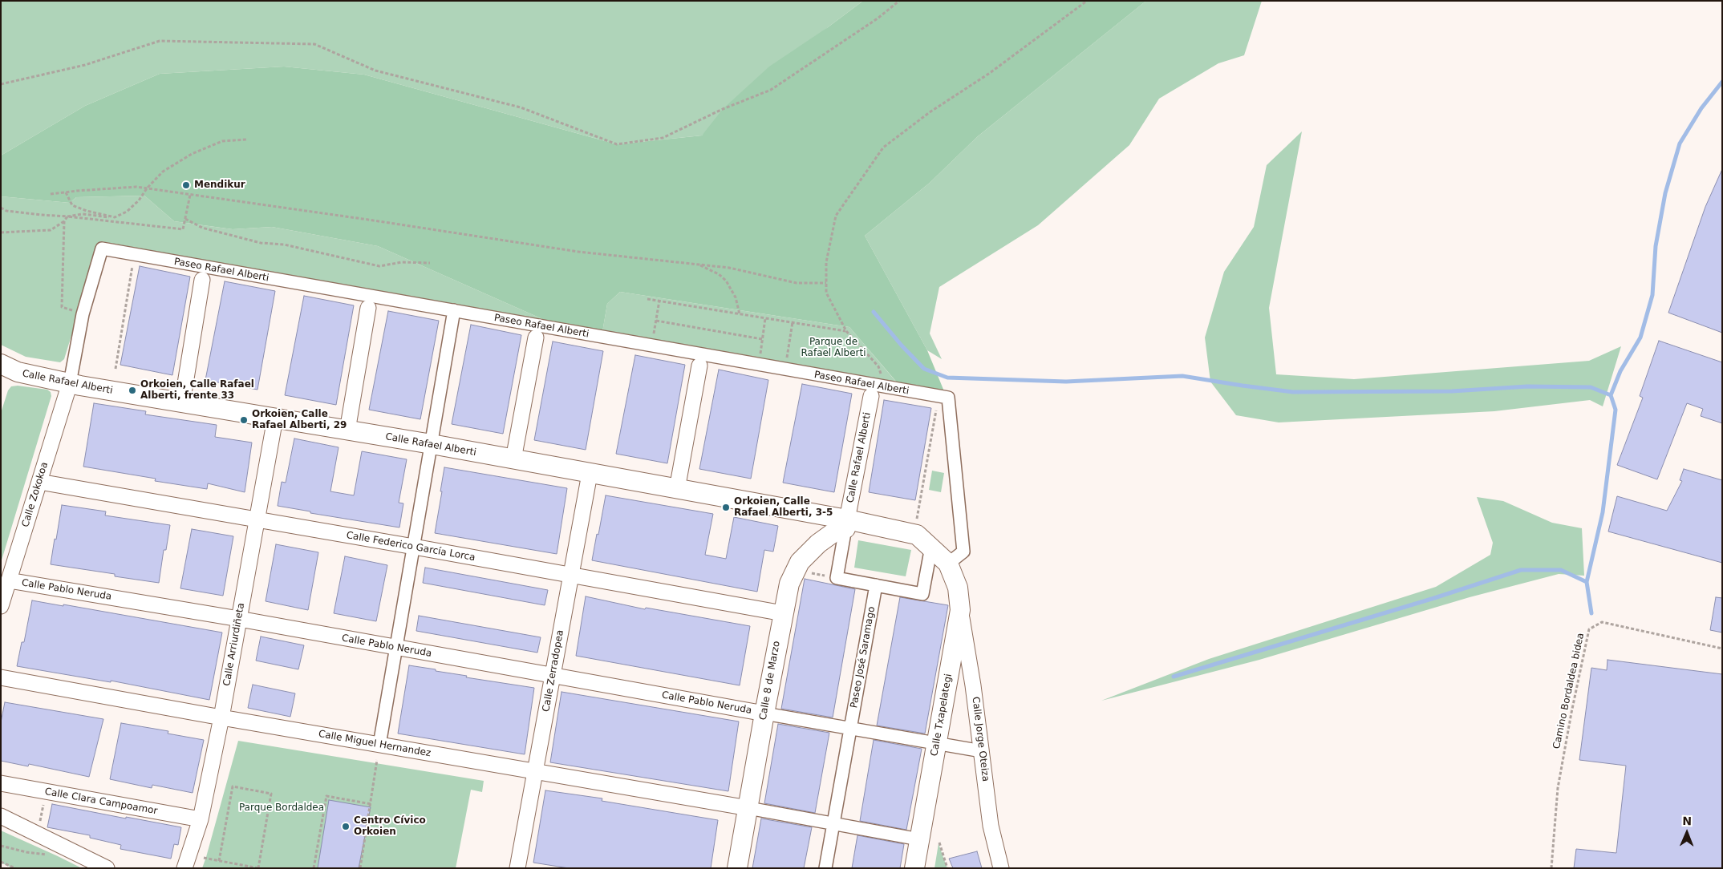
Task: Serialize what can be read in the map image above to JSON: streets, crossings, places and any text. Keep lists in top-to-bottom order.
{
  "streets": {
    "street": [
      "Paseo Rafael Alberti",
      "Calle Rafael Alberti",
      "Calle Zokokoa",
      "Calle Federico García Lorca",
      "Calle Pablo Neruda",
      "Calle Arriurdiñeta",
      "Paseo José Saramago",
      "Calle Zerradopea",
      "Calle 8 de Marzo",
      "Calle Txapelategi",
      "Calle Jorge Oteiza",
      "Calle Miguel Hernandez",
      "Calle Clara Campoamor"
    ],
    "path": ["Camino Bordaldea bidea"]
  },
  "crossings": [
    ["Paseo Rafael Alberti", "Calle Rafael Alberti"],
    ["Paseo Rafael Alberti", "Calle Zokokoa"],
    ["Calle Rafael Alberti", "Calle Zokokoa"],
    ["Calle Rafael Alberti", "Calle Arriurdiñeta"],
    ["Calle Rafael Alberti", "Calle Zerradopea"],
    ["Calle Rafael Alberti", "Calle 8 de Marzo"],
    ["Calle Rafael Alberti", "Calle Txapelategi"],
    ["Calle Zokokoa", "Calle Federico García Lorca"],
    ["Calle Zokokoa", "Calle Pablo Neruda"],
    ["Calle Federico García Lorca", "Calle Arriurdiñeta"],
    ["Calle Federico García Lorca", "Calle Zerradopea"],
    ["Calle Federico García Lorca", "Calle 8 de Marzo"],
    ["Calle Pablo Neruda", "Calle Arriurdiñeta"],
    ["Calle Pablo Neruda", "Calle Zerradopea"],
    ["Calle Pablo Neruda", "Calle 8 de Marzo"],
    ["Calle Arriurdiñeta", "Calle Miguel Hernandez"],
    ["Calle Arriurdiñeta", "Calle Clara Campoamor"],
    ["Calle Zerradopea", "Calle Miguel Hernandez"],
    ["Calle 8 de Marzo", "Calle Miguel Hernandez"],
    ["Calle Txapelategi", "Calle Jorge Oteiza"]
  ],
  "parks": ["Parque de Rafael Alberti", "Parque Bordaldea"],
  "places": [
    "Mendikur",
    "Orkoien, Calle Rafael Alberti, frente 33",
    "Orkoien, Calle Rafael Alberti, 29",
    "Orkoien, Calle Rafael Alberti, 3-5",
    "Centro Cívico Orkoien"
  ],
  "north": "top"
}
